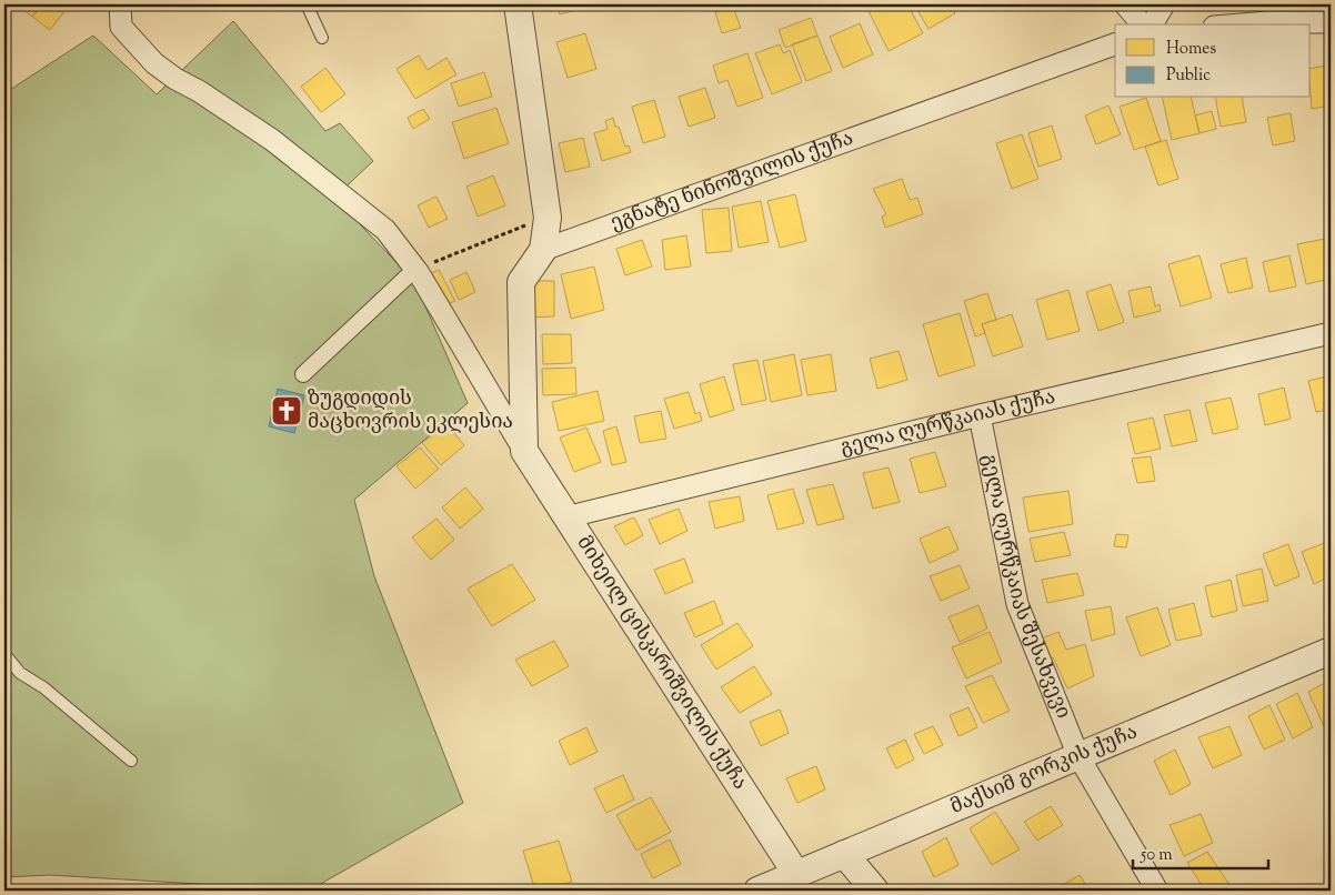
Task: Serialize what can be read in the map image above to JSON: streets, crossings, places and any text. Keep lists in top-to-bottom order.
{
  "streets": {
    "street": [
      "ეგნატე ნინოშვილის ქუჩა",
      "გელა ღურწკაიას ქუჩა",
      "გელა ღურწკაიას შესახვევი",
      "მიხეილ ცისკარიშვილის ქუჩა",
      "მაქსიმ გორკის ქუჩა"
    ]
  },
  "crossings": [
    ["გელა ღურწკაიას ქუჩა", "გელა ღურწკაიას შესახვევი"],
    ["გელა ღურწკაიას ქუჩა", "მიხეილ ცისკარიშვილის ქუჩა"],
    ["გელა ღურწკაიას შესახვევი", "მაქსიმ გორკის ქუჩა"],
    ["მიხეილ ცისკარიშვილის ქუჩა", "მაქსიმ გორკის ქუჩა"]
  ],
  "places": {
    "church": ["ზუგდიდის მაცხოვრის ეკლესია"]
  },
  "legend": ["Homes", "Public"],
  "scale_bar": "50 m"
}
